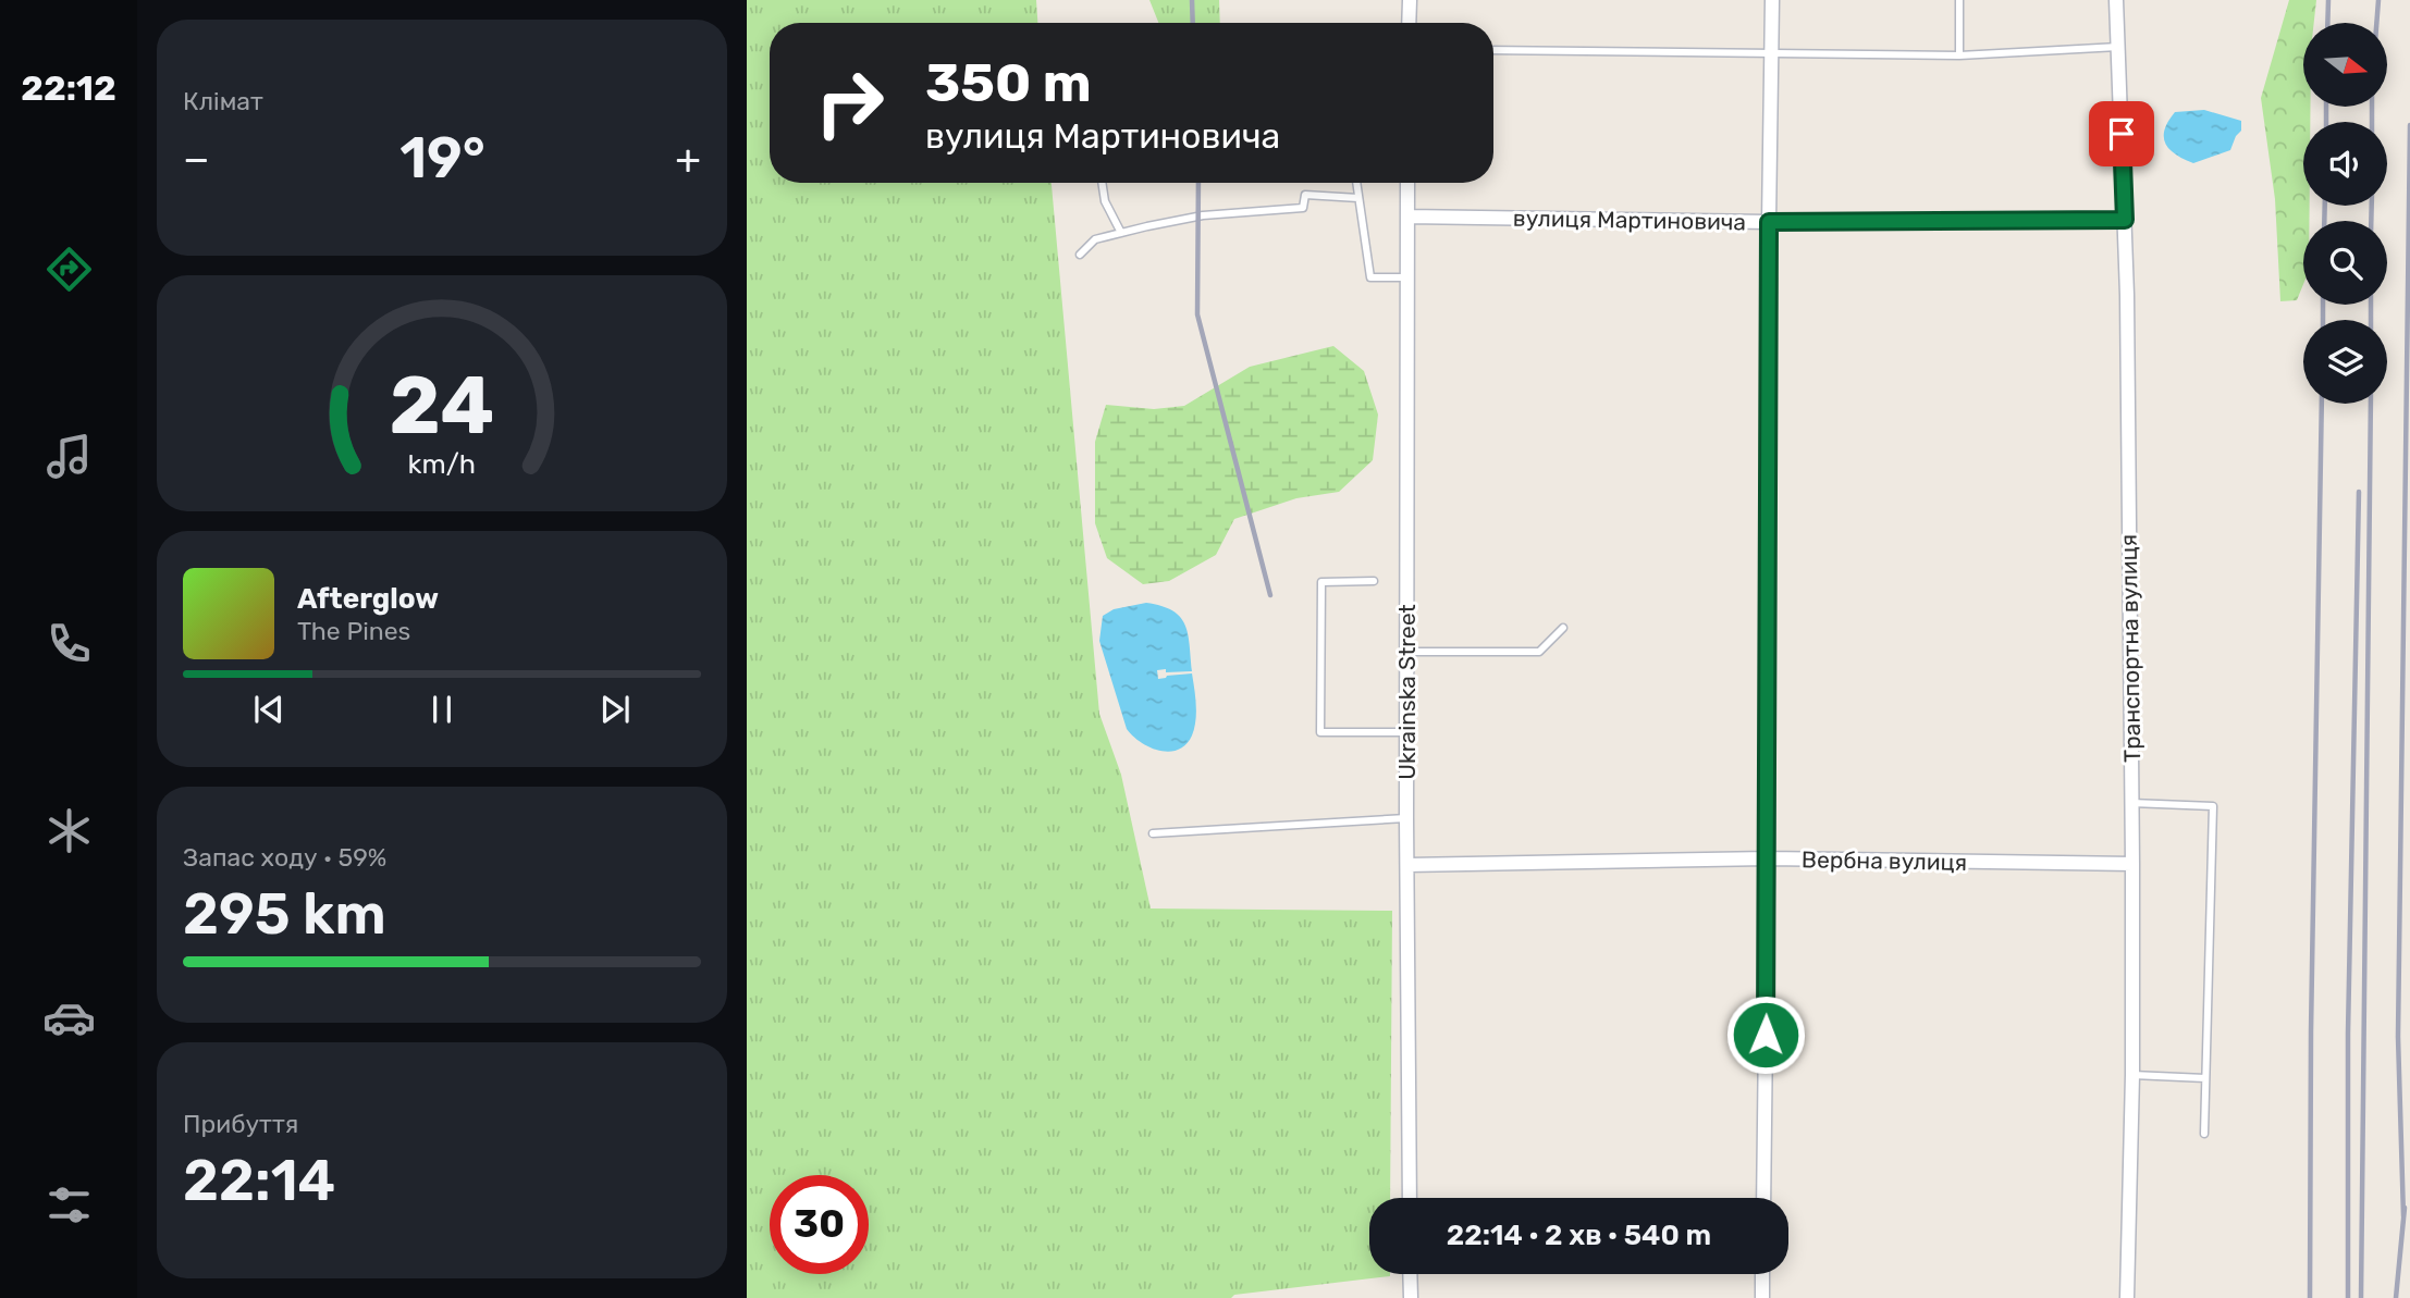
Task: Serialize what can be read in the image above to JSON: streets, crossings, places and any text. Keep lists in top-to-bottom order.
{
  "streets": {
    "street": [
      "вулиця Мартиновича",
      "Транспортна вулиця",
      "Ukrainska Street",
      "Вербна вулиця"
    ]
  },
  "crossings": [
    ["вулиця Мартиновича", "Транспортна вулиця"],
    ["вулиця Мартиновича", "Ukrainska Street"],
    ["Транспортна вулиця", "Вербна вулиця"],
    ["Ukrainska Street", "Вербна вулиця"]
  ],
  "north": "right",
  "page": {
    "tabs": "22:12",
    "tile": [
      "Клімат",
      ["Запас ходу · 59%", "295 km"],
      ["Прибуття", "22:14"]
    ],
    "turn": ["350 m", "вулиця Мартиновича"],
    "heat": ["−", "19°", "+"],
    "song": ["Afterglow", "The Pines"],
    "limit": "30",
    "trip": "22:14 · 2 хв · 540 m",
    "gauge": ["24", "km/h"]
  }
}
